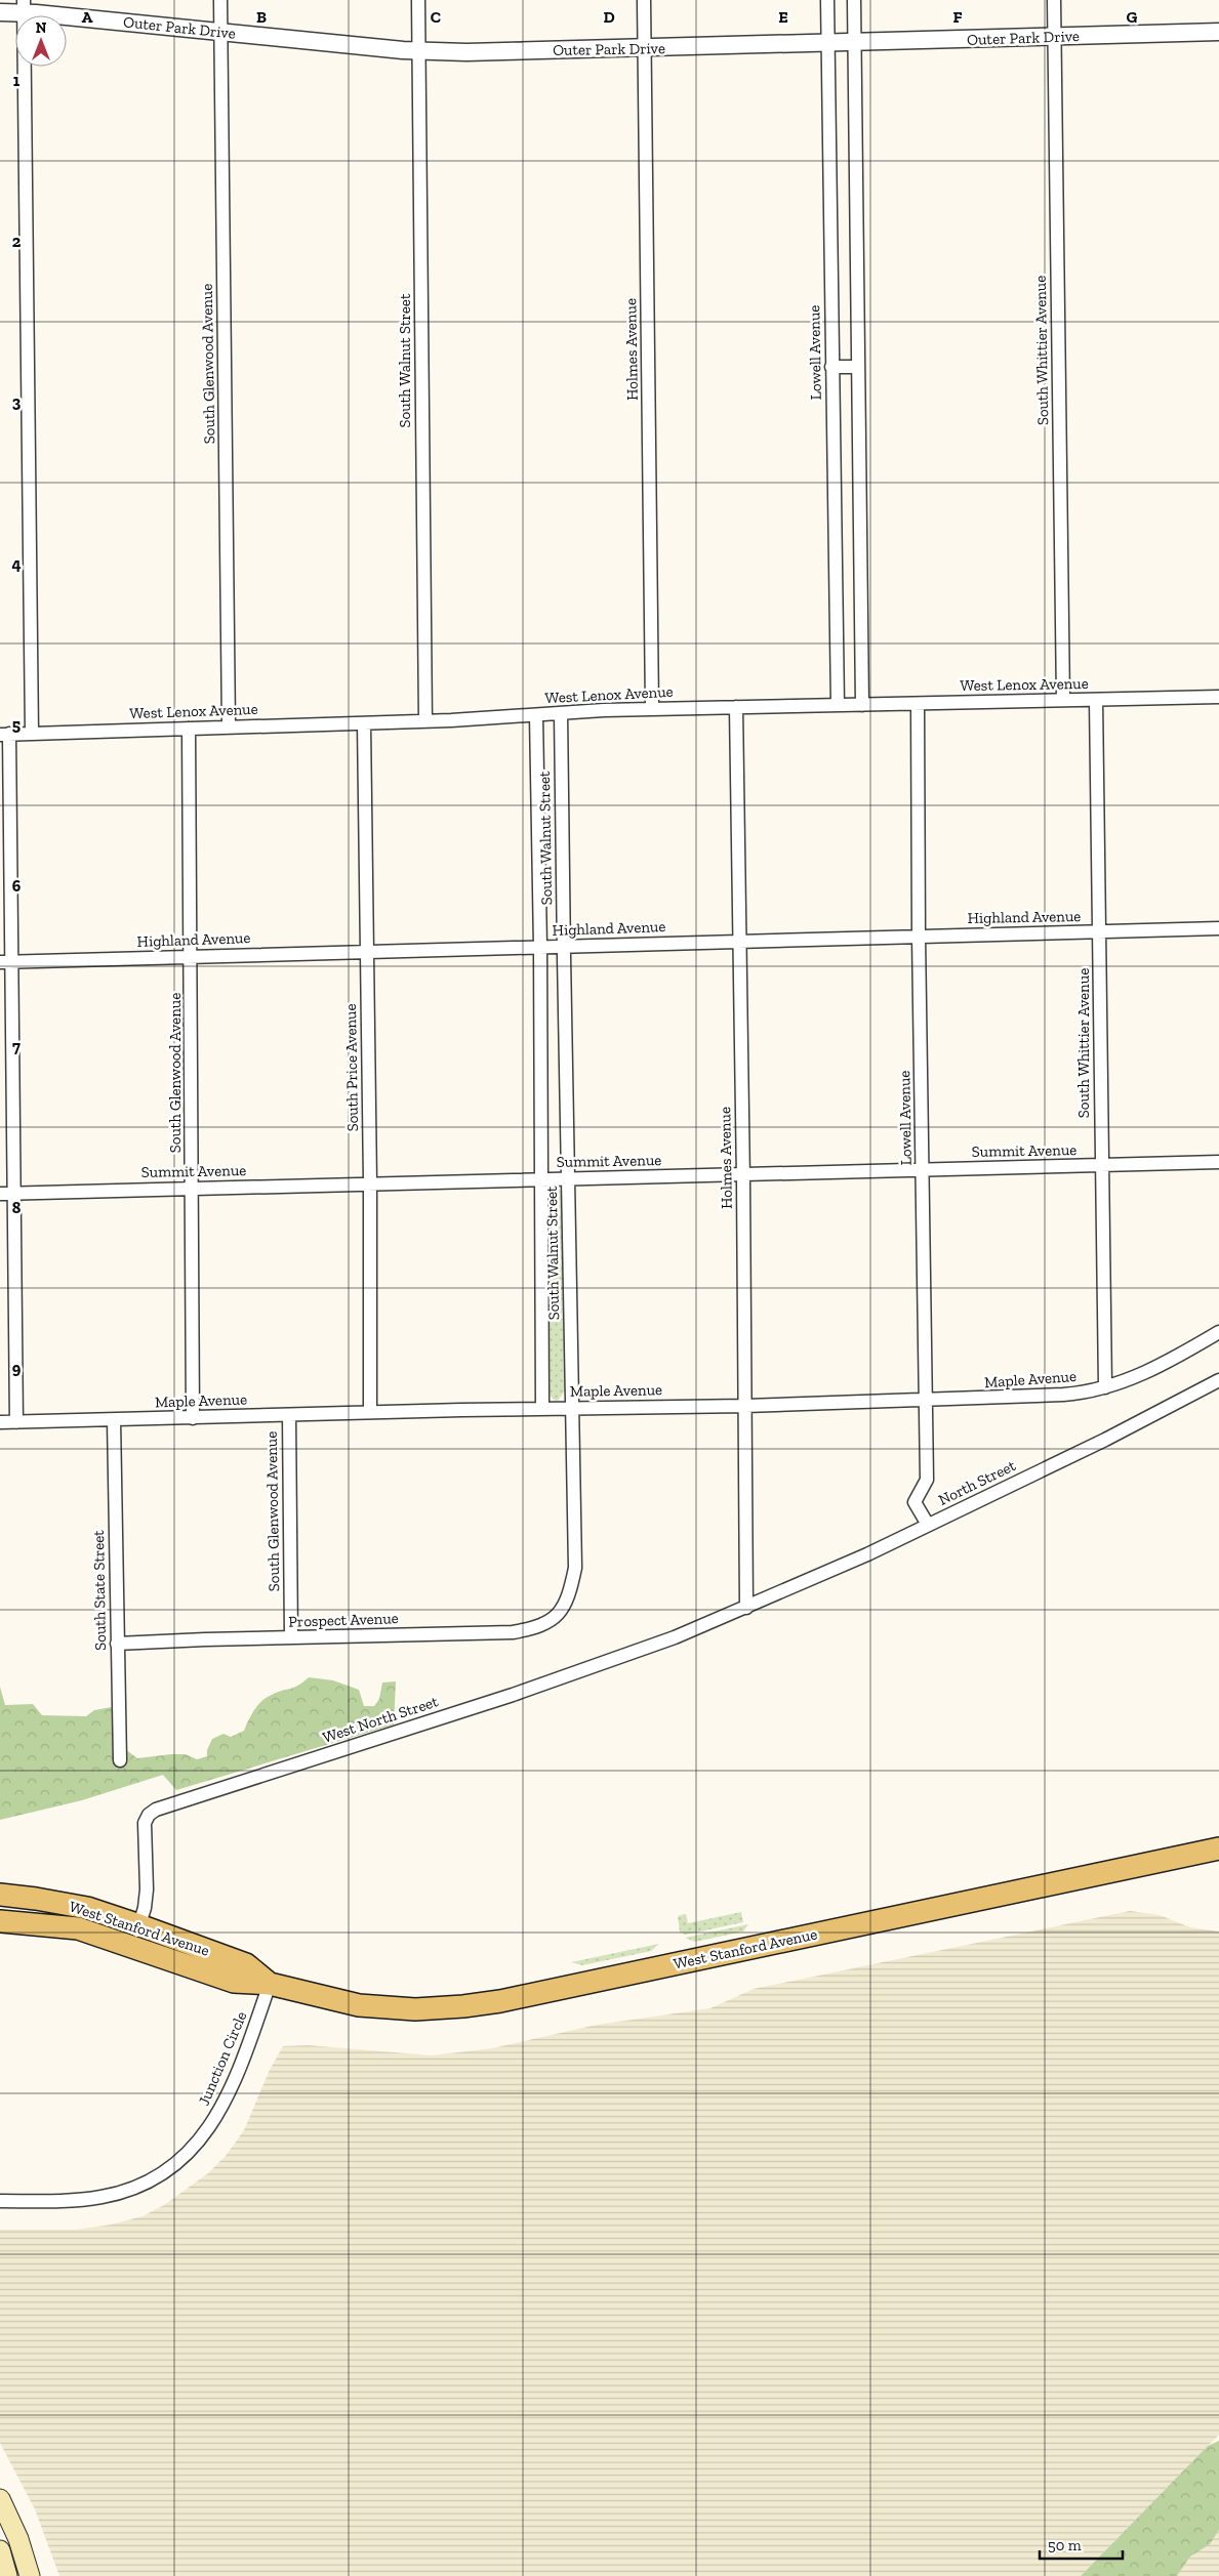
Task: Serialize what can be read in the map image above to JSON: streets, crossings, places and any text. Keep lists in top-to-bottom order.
{
  "streets": {
    "main road": ["West Stanford Avenue"],
    "street": [
      "Outer Park Drive",
      "Holmes Avenue",
      "South Whittier Avenue",
      "Lowell Avenue",
      "South Walnut Street",
      "South Glenwood Avenue",
      "West Lenox Avenue",
      "Highland Avenue",
      "South Price Avenue",
      "Summit Avenue",
      "Maple Avenue",
      "North Street",
      "South State Street",
      "Prospect Avenue",
      "West North Street",
      "Junction Circle"
    ]
  },
  "crossings": [
    ["Outer Park Drive", "Holmes Avenue"],
    ["Outer Park Drive", "South Whittier Avenue"],
    ["Outer Park Drive", "Lowell Avenue"],
    ["Outer Park Drive", "South Walnut Street"],
    ["Outer Park Drive", "South Glenwood Avenue"],
    ["Holmes Avenue", "West Lenox Avenue"],
    ["Holmes Avenue", "Highland Avenue"],
    ["Holmes Avenue", "Summit Avenue"],
    ["Holmes Avenue", "Maple Avenue"],
    ["Holmes Avenue", "North Street"],
    ["Holmes Avenue", "West North Street"],
    ["South Whittier Avenue", "West Lenox Avenue"],
    ["South Whittier Avenue", "Highland Avenue"],
    ["South Whittier Avenue", "Summit Avenue"],
    ["South Whittier Avenue", "Maple Avenue"],
    ["Lowell Avenue", "West Lenox Avenue"],
    ["Lowell Avenue", "Highland Avenue"],
    ["Lowell Avenue", "Summit Avenue"],
    ["Lowell Avenue", "Maple Avenue"],
    ["Lowell Avenue", "North Street"],
    ["South Walnut Street", "West Lenox Avenue"],
    ["South Walnut Street", "Highland Avenue"],
    ["South Walnut Street", "Summit Avenue"],
    ["South Walnut Street", "Maple Avenue"],
    ["South Walnut Street", "Prospect Avenue"],
    ["South Glenwood Avenue", "West Lenox Avenue"],
    ["South Glenwood Avenue", "Highland Avenue"],
    ["South Glenwood Avenue", "Summit Avenue"],
    ["South Glenwood Avenue", "Maple Avenue"],
    ["South Glenwood Avenue", "Prospect Avenue"],
    ["West Lenox Avenue", "South Price Avenue"],
    ["Highland Avenue", "South Price Avenue"],
    ["South Price Avenue", "Summit Avenue"],
    ["South Price Avenue", "Maple Avenue"],
    ["Maple Avenue", "South State Street"],
    ["North Street", "West North Street"],
    ["South State Street", "Prospect Avenue"],
    ["West North Street", "West Stanford Avenue"],
    ["West Stanford Avenue", "Junction Circle"]
  ],
  "scale_bar": "50 m",
  "north": "top",
  "grid": {
    "columns": [
      "A",
      "B",
      "C",
      "D",
      "E",
      "F",
      "G"
    ],
    "rows": [
      "1",
      "2",
      "3",
      "4",
      "5",
      "6",
      "7",
      "8",
      "9"
    ]
  }
}
